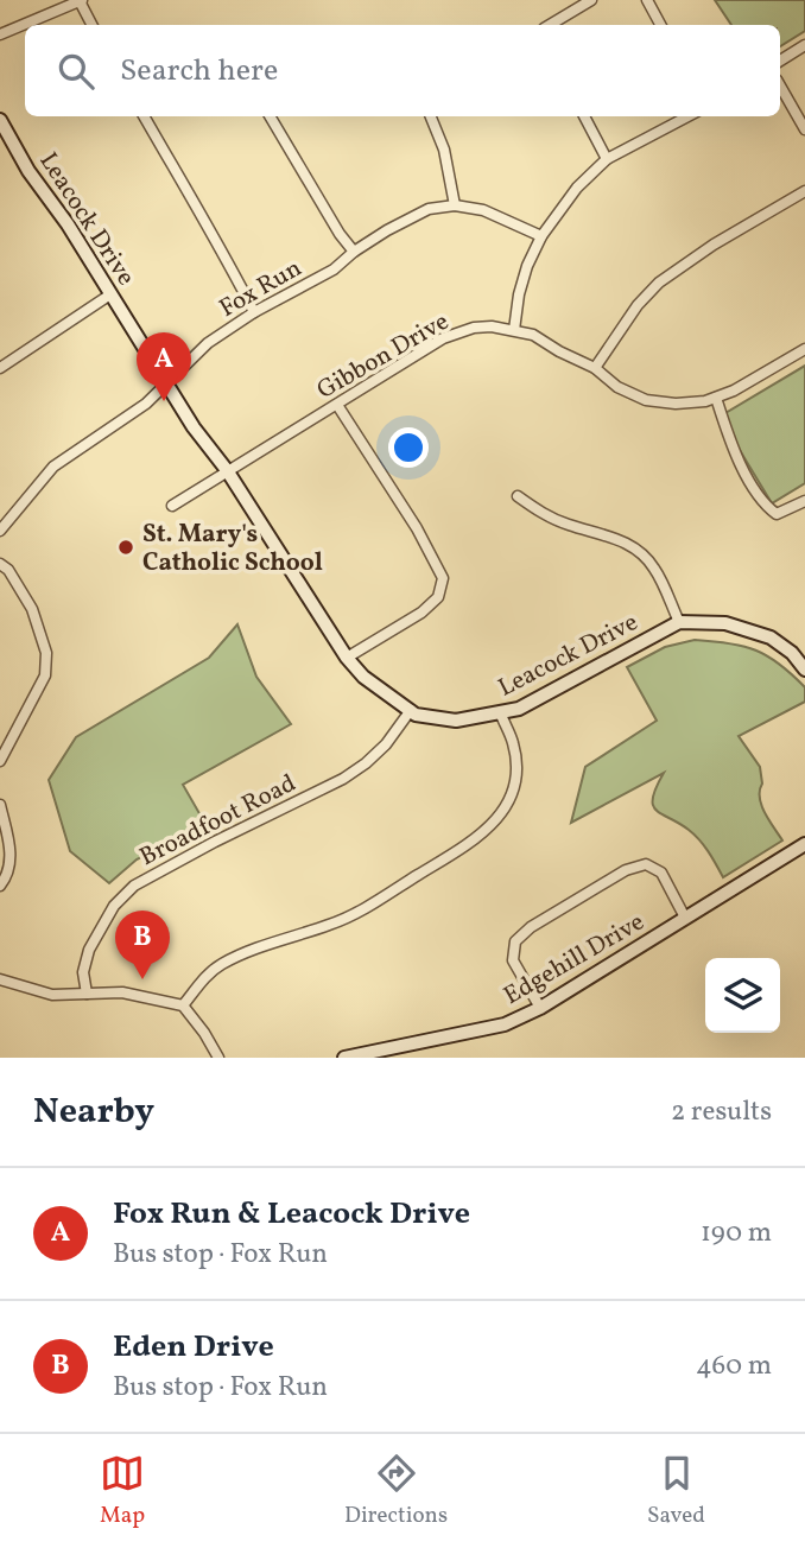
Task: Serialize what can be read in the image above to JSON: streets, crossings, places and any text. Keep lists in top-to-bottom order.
{
  "streets": {
    "street": [
      "Leacock Drive",
      "Fox Run",
      "Gibbon Drive",
      "Broadfoot Road",
      "Edgehill Drive"
    ]
  },
  "crossings": [
    ["Leacock Drive", "Fox Run"],
    ["Leacock Drive", "Gibbon Drive"],
    ["Leacock Drive", "Broadfoot Road"]
  ],
  "places": ["St. Mary's Catholic School"],
  "page": {
    "search": "Search here",
    "pins": ["A", "B"],
    "heading": ["Nearby", "2 results"],
    "list": [
      {
        "mark": "A",
        "name": "Fox Run & Leacock Drive",
        "note": "Bus stop · Fox Run",
        "value": "190 m"
      },
      {
        "mark": "B",
        "name": "Eden Drive",
        "note": "Bus stop · Fox Run",
        "value": "460 m"
      }
    ],
    "nav": ["Map", "Directions", "Saved"]
  }
}
